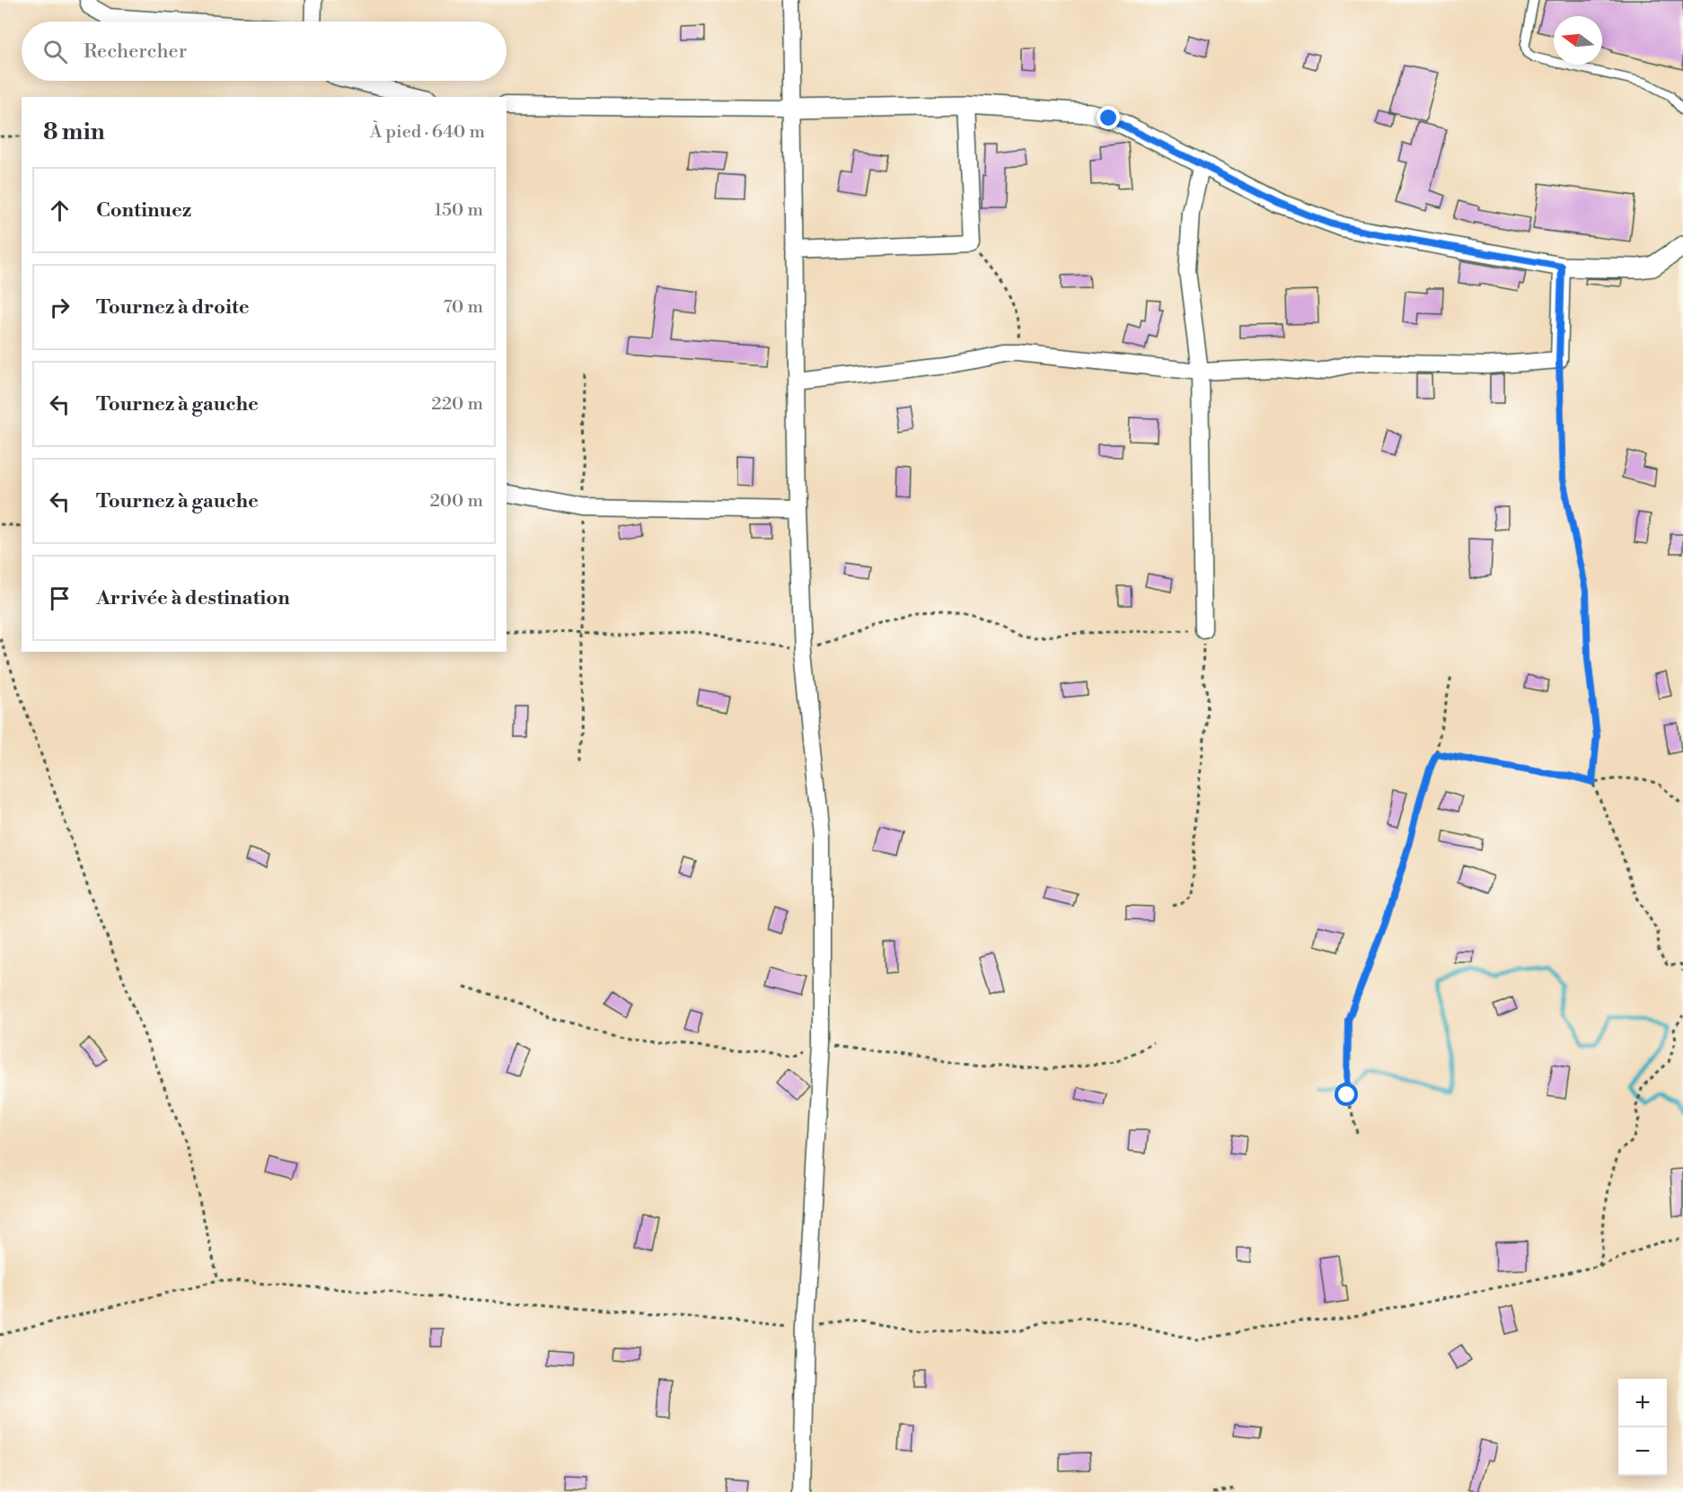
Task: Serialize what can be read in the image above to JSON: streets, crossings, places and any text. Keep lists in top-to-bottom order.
{
  "north": "left",
  "page": {
    "search": "Rechercher",
    "heading": ["8 min", "À pied · 640 m"],
    "list": [
      ["Continuez", "150 m"],
      ["Tournez à droite", "70 m"],
      ["Tournez à gauche", "220 m"],
      ["Tournez à gauche", "200 m"],
      "Arrivée à destination"
    ],
    "map_buttons": ["+", "−"]
  }
}
